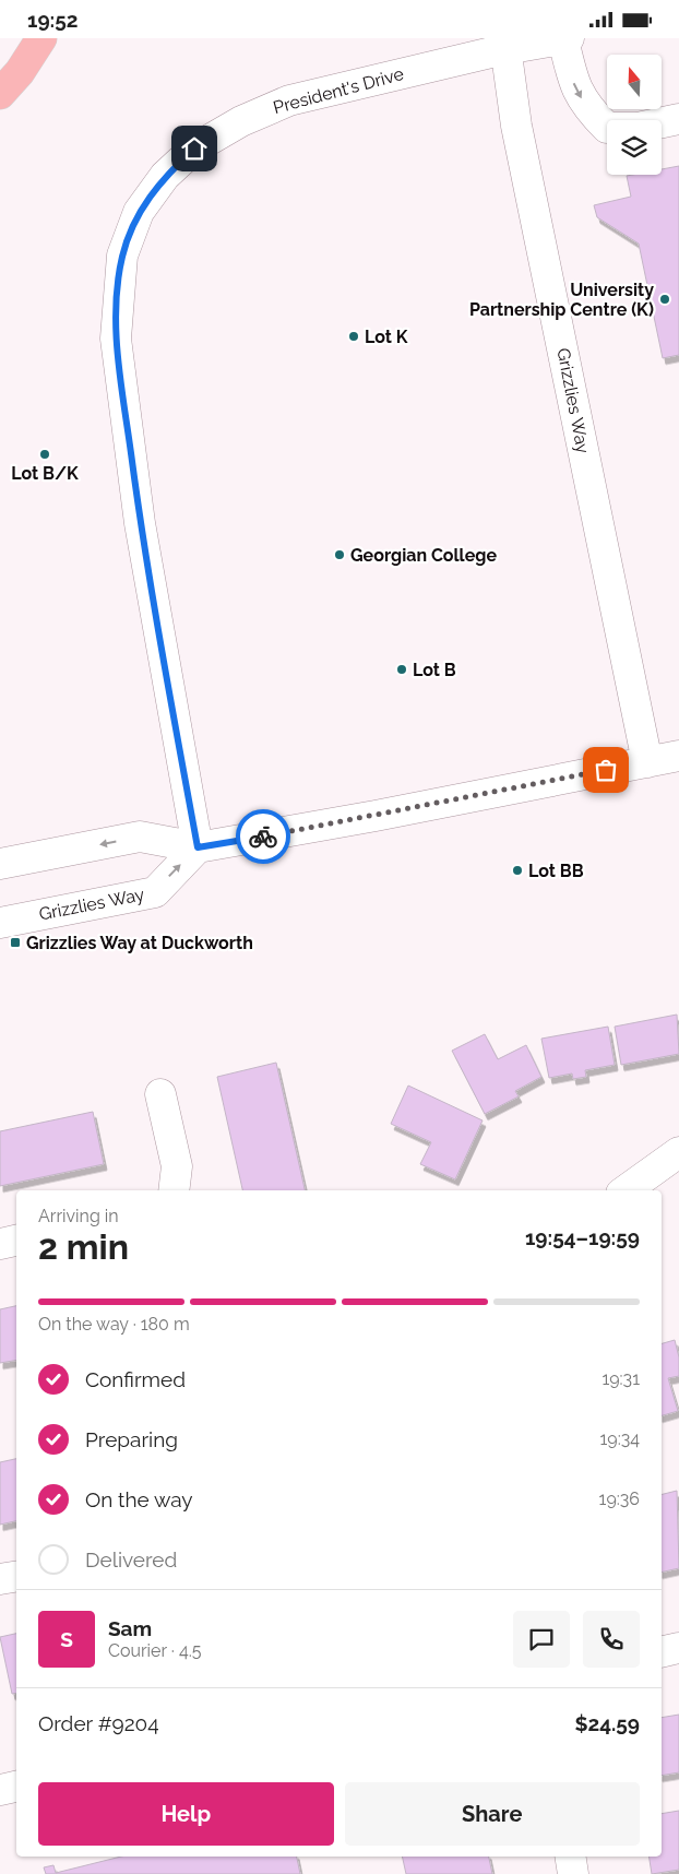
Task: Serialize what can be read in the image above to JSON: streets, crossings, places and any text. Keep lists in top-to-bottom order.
{
  "streets": {
    "street": ["President's Drive", "Grizzlies Way"]
  },
  "crossings": [
    ["President's Drive", "Grizzlies Way"]
  ],
  "places": {
    "other": [
      "University Partnership Centre (K)",
      "Lot K",
      "Lot B/K",
      "Georgian College",
      "Lot B",
      "Lot BB"
    ],
    "transit": ["Grizzlies Way at Duckworth"]
  },
  "north": "top",
  "page": {
    "status": "19:52",
    "heading": ["2 min", "Arriving in", "19:54–19:59"],
    "panel": [
      "Sam",
      "Courier · 4.5",
      "Order #9204",
      "$24.59"
    ],
    "bar": "On the way · 180 m",
    "list": [
      ["Confirmed", "19:31"],
      ["Preparing", "19:34"],
      ["On the way", "19:36"],
      "Delivered"
    ],
    "round": "S",
    "buttons": ["Help", "Share"]
  }
}
